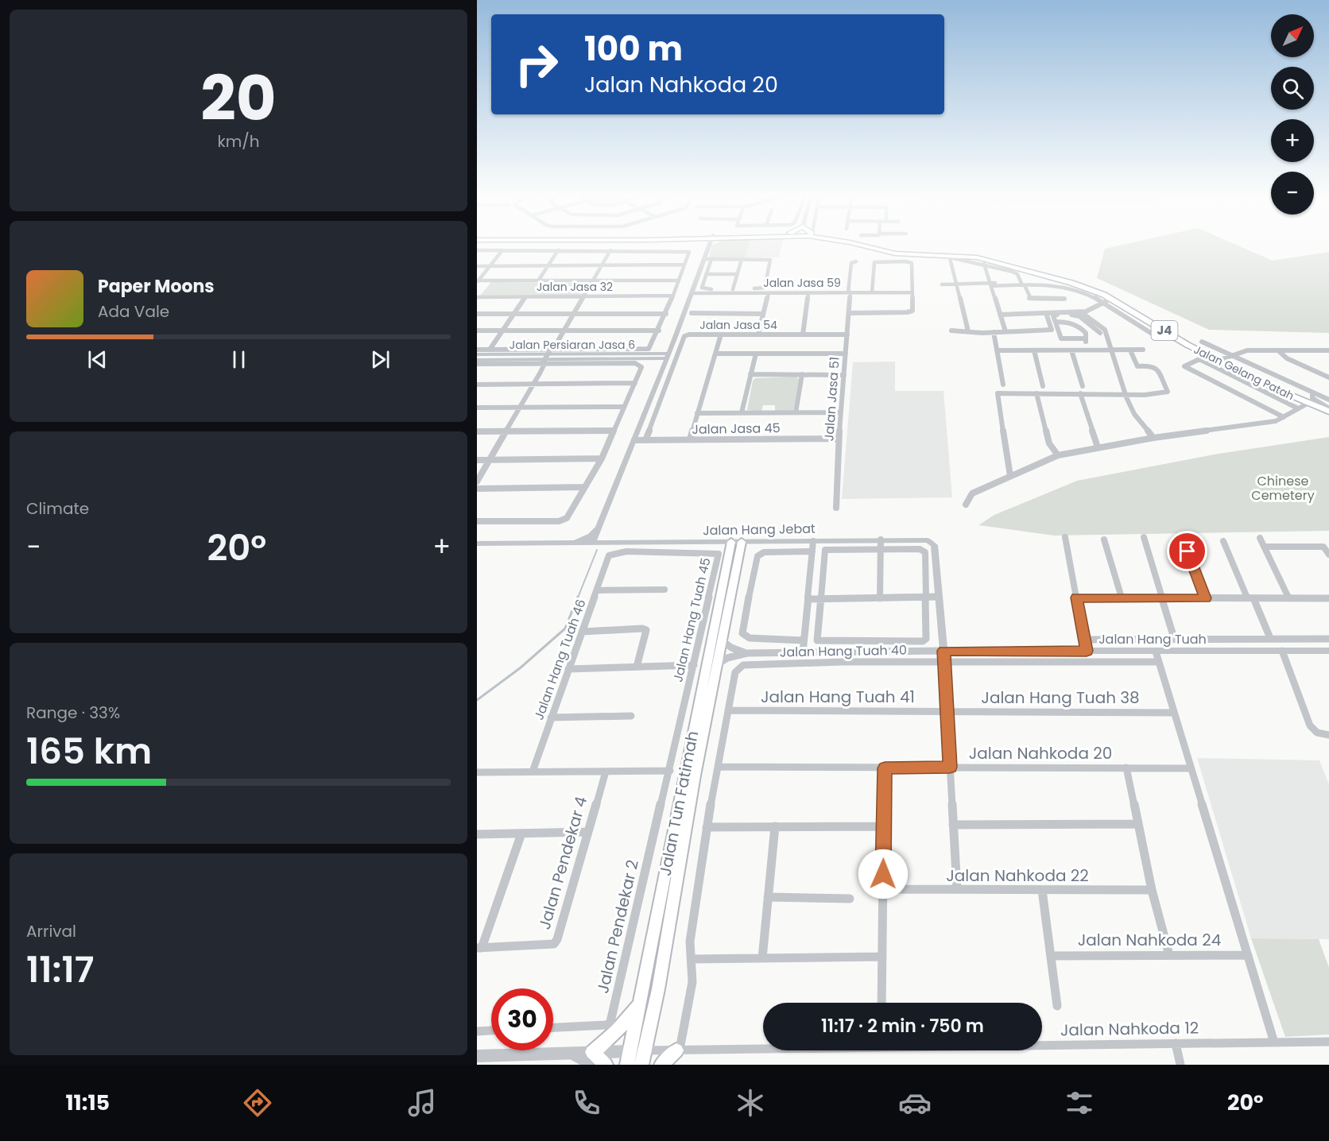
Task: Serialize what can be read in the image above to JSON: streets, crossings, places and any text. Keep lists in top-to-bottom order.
{
  "streets": {
    "main road": ["J4", "Jalan Gelang Patah", "Jalan Tun Fatimah"],
    "street": [
      "Jalan Jasa 59",
      "Jalan Jasa 32",
      "Jalan Jasa 54",
      "Jalan Persiaran Jasa 6",
      "Jalan Jasa 51",
      "Jalan Jasa 45",
      "Jalan Hang Jebat",
      "Jalan Hang Tuah 45",
      "Jalan Hang Tuah",
      "Jalan Hang Tuah 40",
      "Jalan Hang Tuah 46",
      "Jalan Hang Tuah 41",
      "Jalan Hang Tuah 38",
      "Jalan Nahkoda 20",
      "Jalan Pendekar 4",
      "Jalan Nahkoda 22",
      "Jalan Pendekar 2",
      "Jalan Nahkoda 24",
      "Jalan Nahkoda 12"
    ]
  },
  "crossings": [
    ["Jalan Jasa 59", "Jalan Jasa 51"],
    ["Jalan Jasa 54", "Jalan Jasa 51"],
    ["Jalan Jasa 54", "Jalan Jasa 45"],
    ["J4", "Jalan Gelang Patah"],
    ["Jalan Jasa 51", "Jalan Jasa 45"],
    ["Jalan Hang Jebat", "Jalan Hang Tuah"],
    ["Jalan Hang Jebat", "Jalan Tun Fatimah"],
    ["Jalan Hang Tuah 45", "Jalan Hang Tuah 46"],
    ["Jalan Hang Tuah 45", "Jalan Tun Fatimah"],
    ["Jalan Hang Tuah 45", "Jalan Pendekar 2"],
    ["Jalan Hang Tuah", "Jalan Tun Fatimah"],
    ["Jalan Hang Tuah 40", "Jalan Hang Tuah 41"],
    ["Jalan Hang Tuah 41", "Jalan Hang Tuah 38"],
    ["Jalan Tun Fatimah", "Jalan Nahkoda 12"]
  ],
  "parks": ["Chinese Cemetery"],
  "north": "top right",
  "page": {
    "tile": [
      ["20", "km/h"],
      "Climate",
      ["Range · 33%", "165 km"],
      ["Arrival", "11:17"]
    ],
    "map_buttons": ["+", "−"],
    "turn": ["100 m", "Jalan Nahkoda 20"],
    "song": ["Paper Moons", "Ada Vale"],
    "heat": ["−", "20°", "+"],
    "limit": "30",
    "trip": "11:17 · 2 min · 750 m",
    "tabs": ["11:15", "20°"]
  }
}
